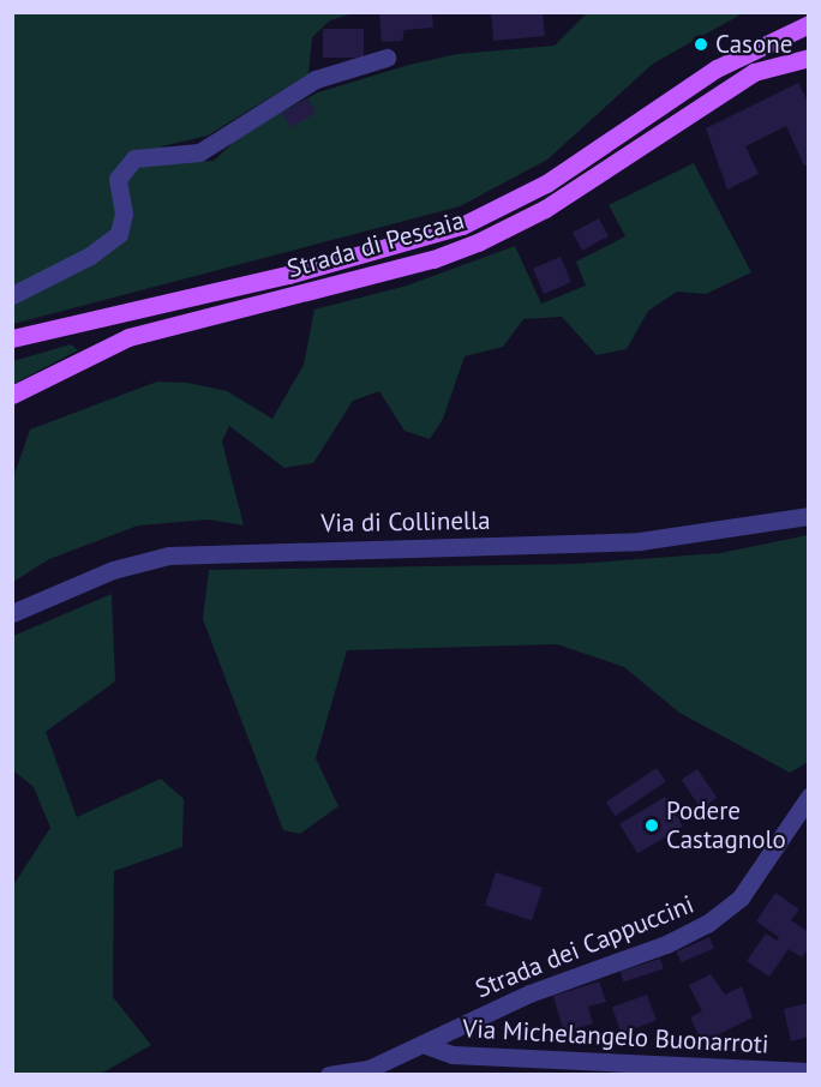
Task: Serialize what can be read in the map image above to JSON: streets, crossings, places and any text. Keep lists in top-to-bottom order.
{
  "streets": {
    "main road": ["Strada di Pescaia"],
    "street": ["Via di Collinella", "Strada dei Cappuccini", "Via Michelangelo Buonarroti"]
  },
  "crossings": [
    ["Strada dei Cappuccini", "Via Michelangelo Buonarroti"]
  ],
  "places": ["Casone", "Podere Castagnolo"]
}
